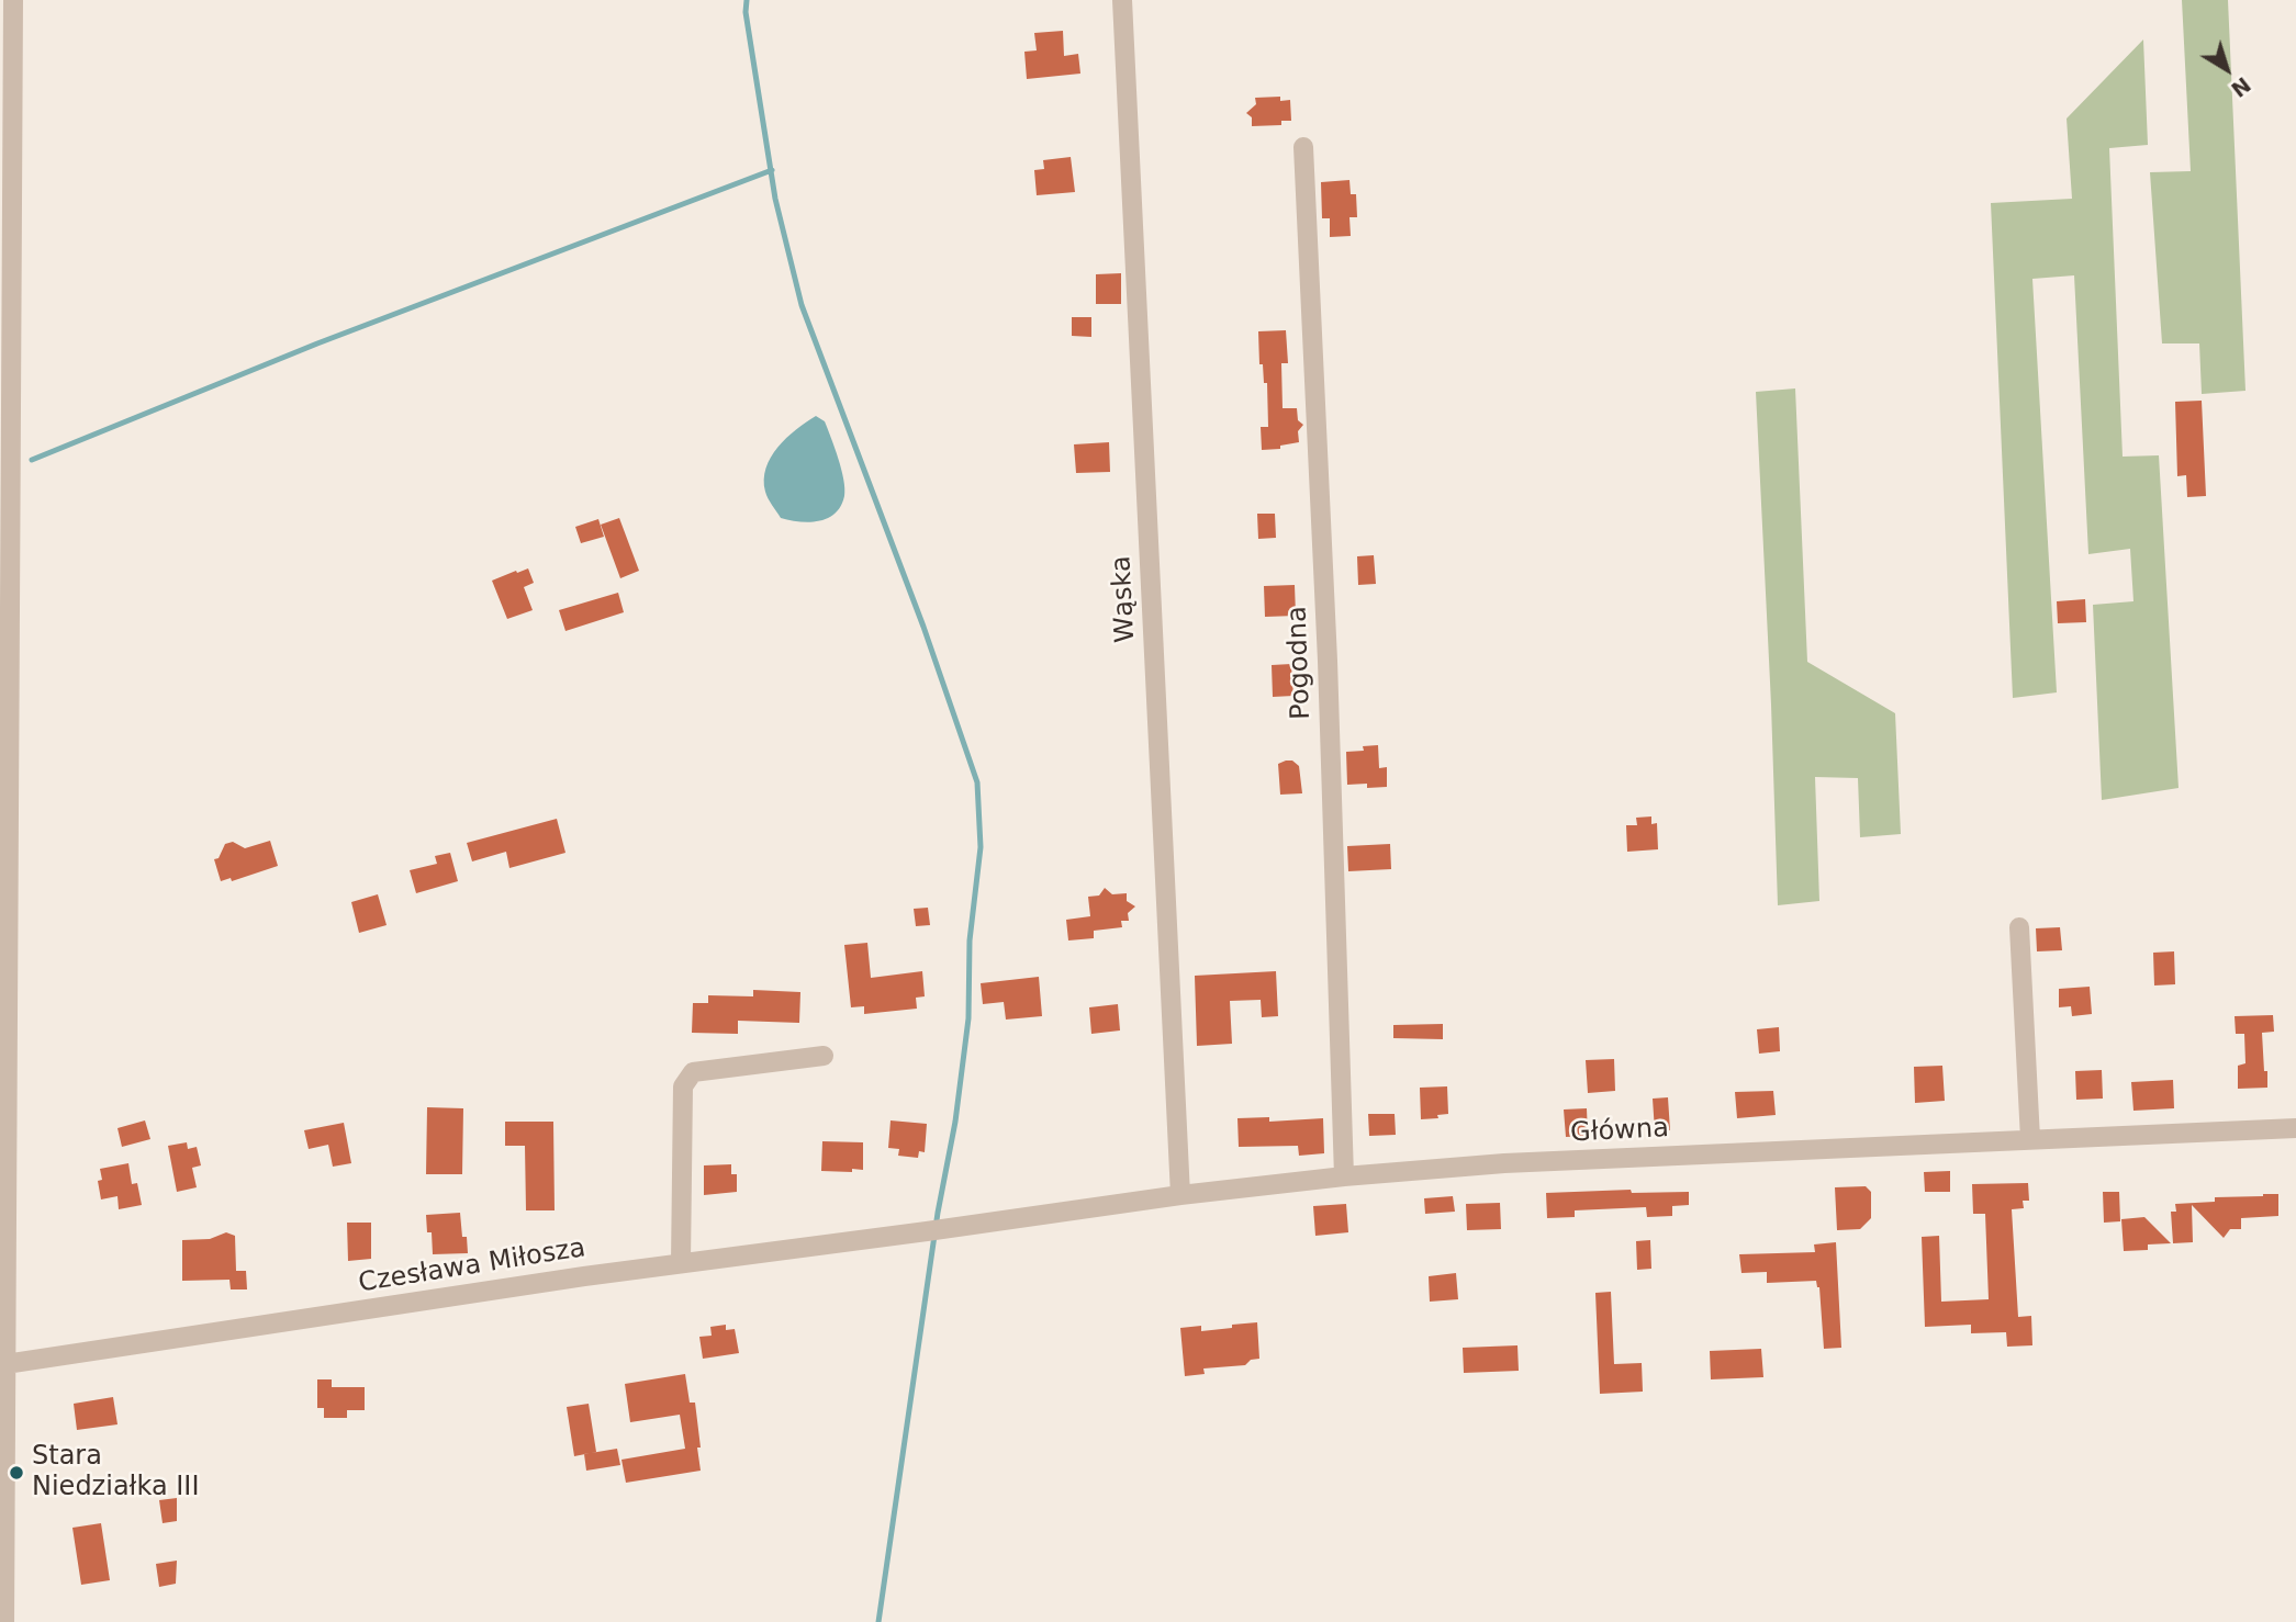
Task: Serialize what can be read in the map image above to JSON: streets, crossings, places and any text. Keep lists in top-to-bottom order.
{
  "streets": {
    "street": [
      "Wąska",
      "Pogodna",
      "Główna",
      "Czesława Miłosza"
    ]
  },
  "crossings": [
    ["Wąska", "Główna"],
    ["Pogodna", "Główna"],
    ["Główna", "Czesława Miłosza"]
  ],
  "places": ["Stara Niedziałka III"],
  "north": "bottom right"
}
